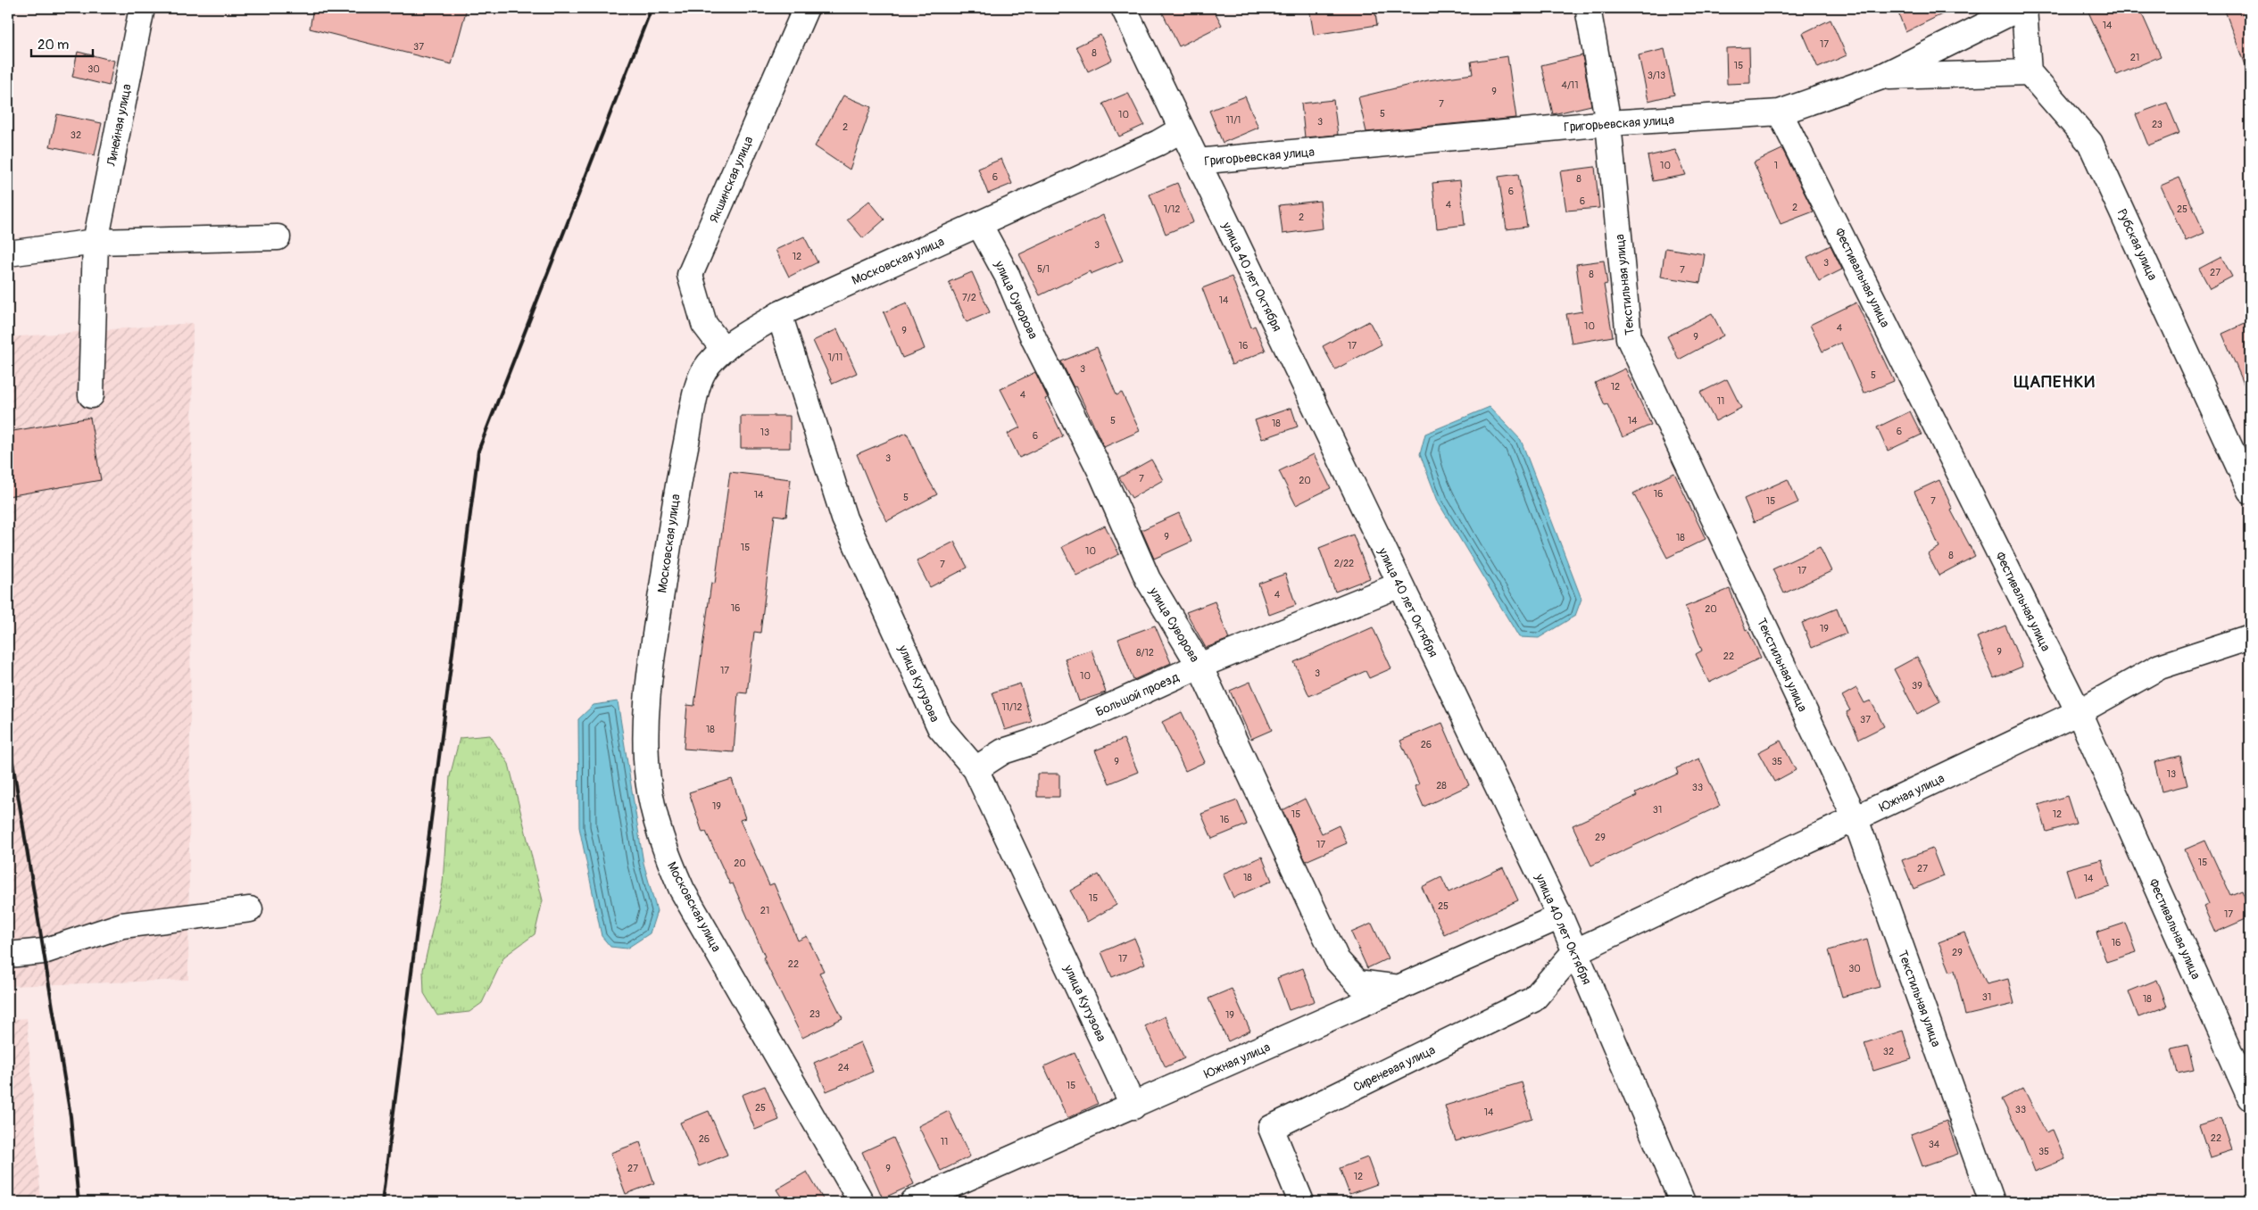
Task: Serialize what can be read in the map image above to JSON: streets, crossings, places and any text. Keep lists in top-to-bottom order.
{
  "streets": {
    "street": [
      "Григорьевская улица",
      "Линейная улица",
      "Якшинская улица",
      "Рубская улица",
      "Московская улица",
      "улица 40 лет Октября",
      "Фестивальная улица",
      "Текстильная улица",
      "улица Суворова",
      "улица Кутузова",
      "Большой проезд",
      "Южная улица",
      "Сиреневая улица"
    ]
  },
  "crossings": [
    ["Григорьевская улица", "улица 40 лет Октября"],
    ["Григорьевская улица", "Фестивальная улица"],
    ["Григорьевская улица", "Текстильная улица"],
    ["Якшинская улица", "Московская улица"],
    ["Московская улица", "улица 40 лет Октября"],
    ["Московская улица", "улица Суворова"],
    ["Московская улица", "улица Кутузова"],
    ["улица 40 лет Октября", "Большой проезд"],
    ["улица 40 лет Октября", "Южная улица"],
    ["улица 40 лет Октября", "Сиреневая улица"],
    ["Фестивальная улица", "Южная улица"],
    ["Текстильная улица", "Южная улица"],
    ["улица Суворова", "Большой проезд"],
    ["улица Суворова", "Южная улица"],
    ["улица Кутузова", "Большой проезд"],
    ["улица Кутузова", "Южная улица"],
    ["Южная улица", "Сиреневая улица"]
  ],
  "districts": ["ЩАПЕНКИ"],
  "house_numbers": [
    "14",
    "17",
    "37",
    "8",
    "21",
    "15",
    "30",
    "3/13",
    "4/11",
    "9",
    "7",
    "5",
    "10",
    "11/1",
    "3",
    "23",
    "2",
    "32",
    "10",
    "1",
    "6",
    "8",
    "6",
    "6",
    "4",
    "2",
    "1/12",
    "25",
    "2",
    "3",
    "12",
    "3",
    "5/1",
    "7",
    "27",
    "8",
    "7/2",
    "14",
    "10",
    "4",
    "9",
    "9",
    "16",
    "17",
    "1/11",
    "3",
    "5",
    "12",
    "4",
    "11",
    "5",
    "14",
    "18",
    "6",
    "13",
    "6",
    "3",
    "7",
    "20",
    "16",
    "14",
    "5",
    "15",
    "7",
    "9",
    "18",
    "15",
    "10",
    "8",
    "2/22",
    "7",
    "17",
    "4",
    "16",
    "20",
    "19",
    "9",
    "8/12",
    "22",
    "17",
    "3",
    "10",
    "39",
    "11/12",
    "37",
    "18",
    "26",
    "9",
    "35",
    "13",
    "28",
    "33",
    "19",
    "31",
    "15",
    "12",
    "16",
    "29",
    "17",
    "15",
    "20",
    "27",
    "18",
    "14",
    "15",
    "25",
    "21",
    "17",
    "16",
    "29",
    "17",
    "22",
    "30",
    "31",
    "18",
    "23",
    "19",
    "32",
    "24",
    "15",
    "25",
    "33",
    "14",
    "22",
    "26",
    "11",
    "34",
    "35",
    "27",
    "9",
    "12"
  ],
  "scale_bar": "20 m"
}
